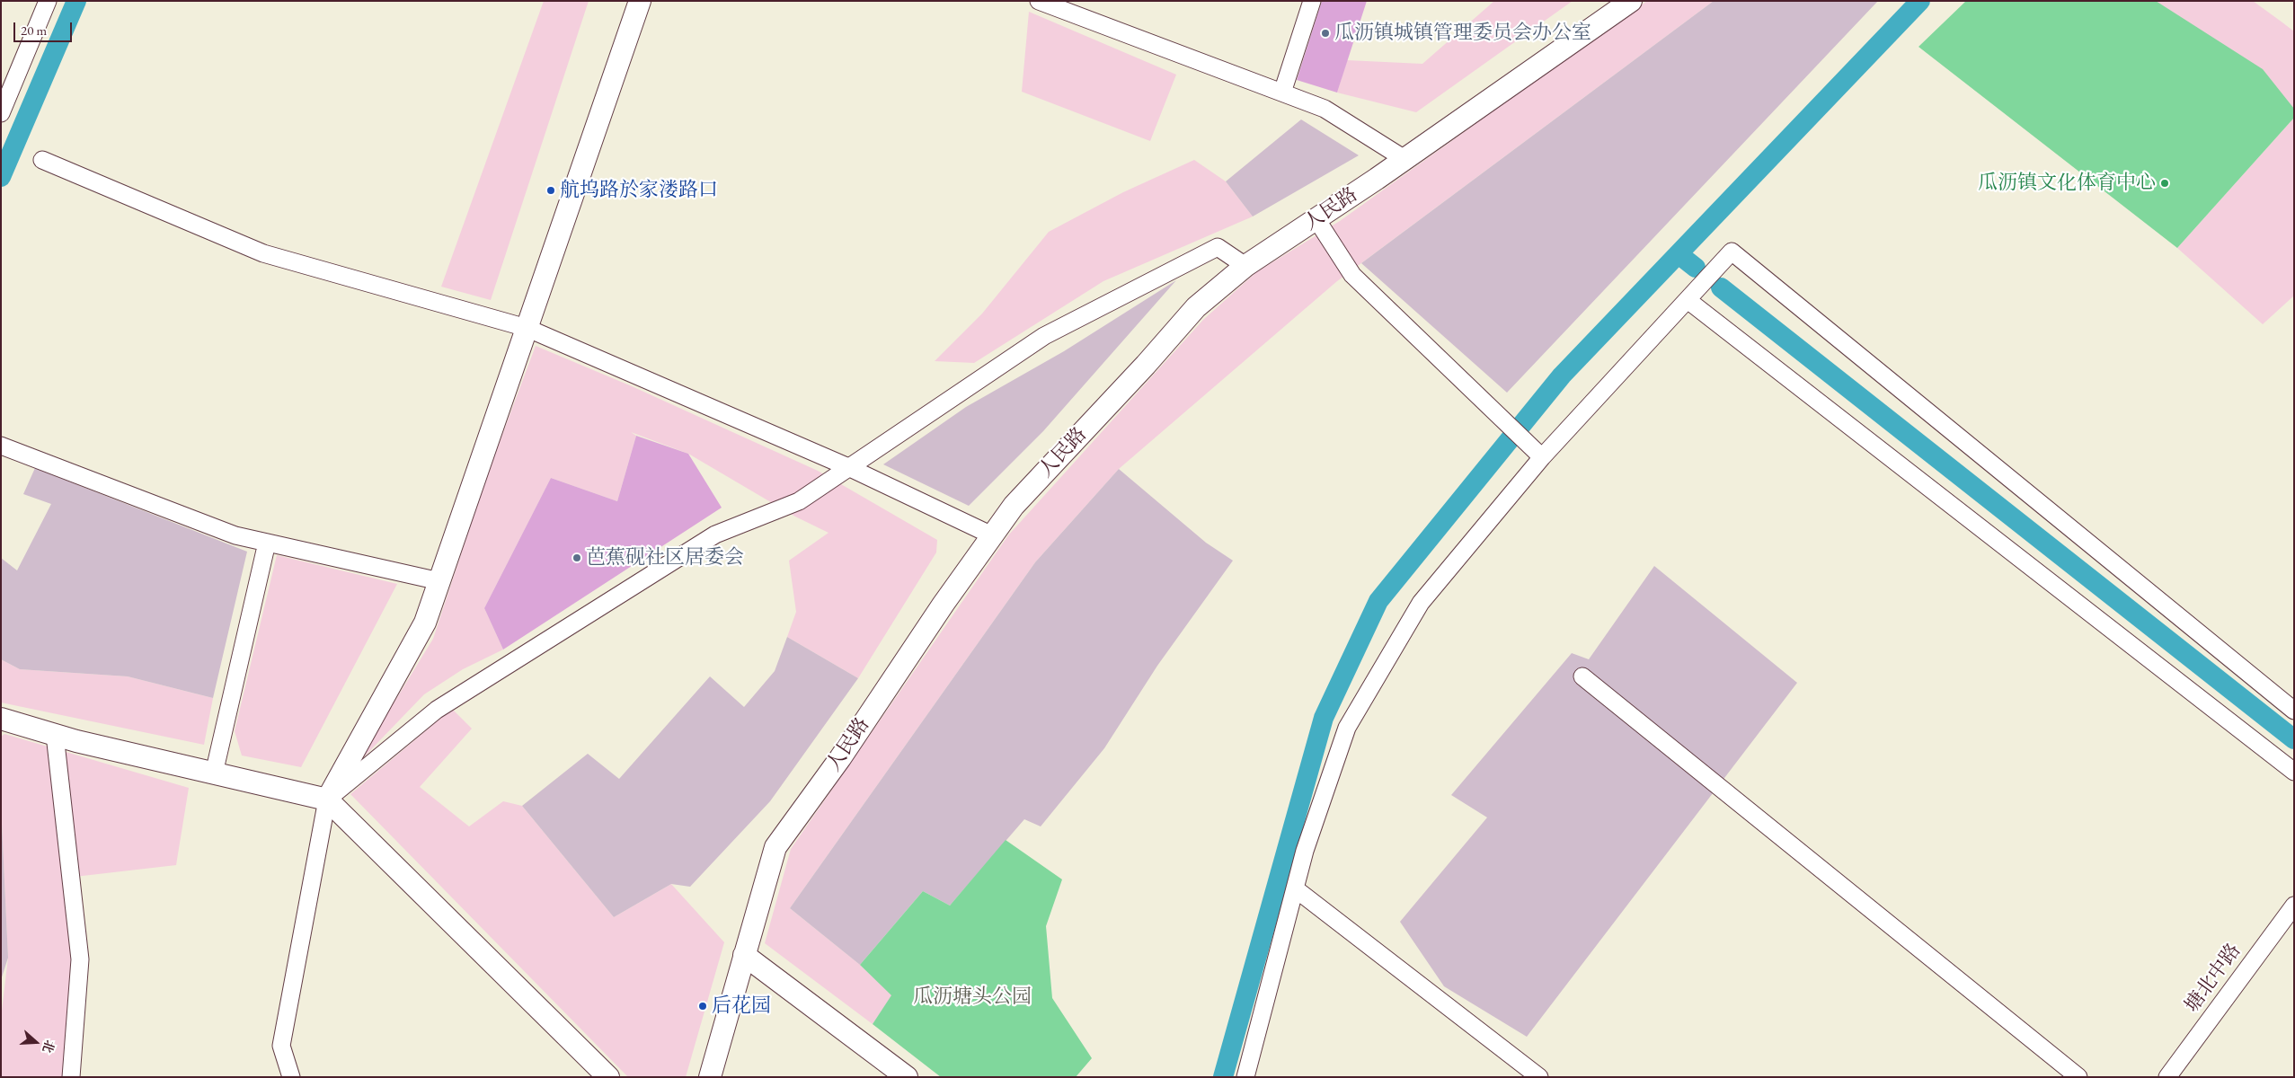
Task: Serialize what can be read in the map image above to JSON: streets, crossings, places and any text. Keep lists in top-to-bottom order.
{
  "streets": {
    "street": ["人民路", "塘北中路"]
  },
  "parks": ["瓜沥塘头公园"],
  "places": [
    "瓜沥镇城镇管理委员会办公室",
    "瓜沥镇文化体育中心",
    "航坞路於家溇路口",
    "芭蕉砚社区居委会",
    "后花园"
  ],
  "scale_bar": "20 m",
  "north": "right"
}
